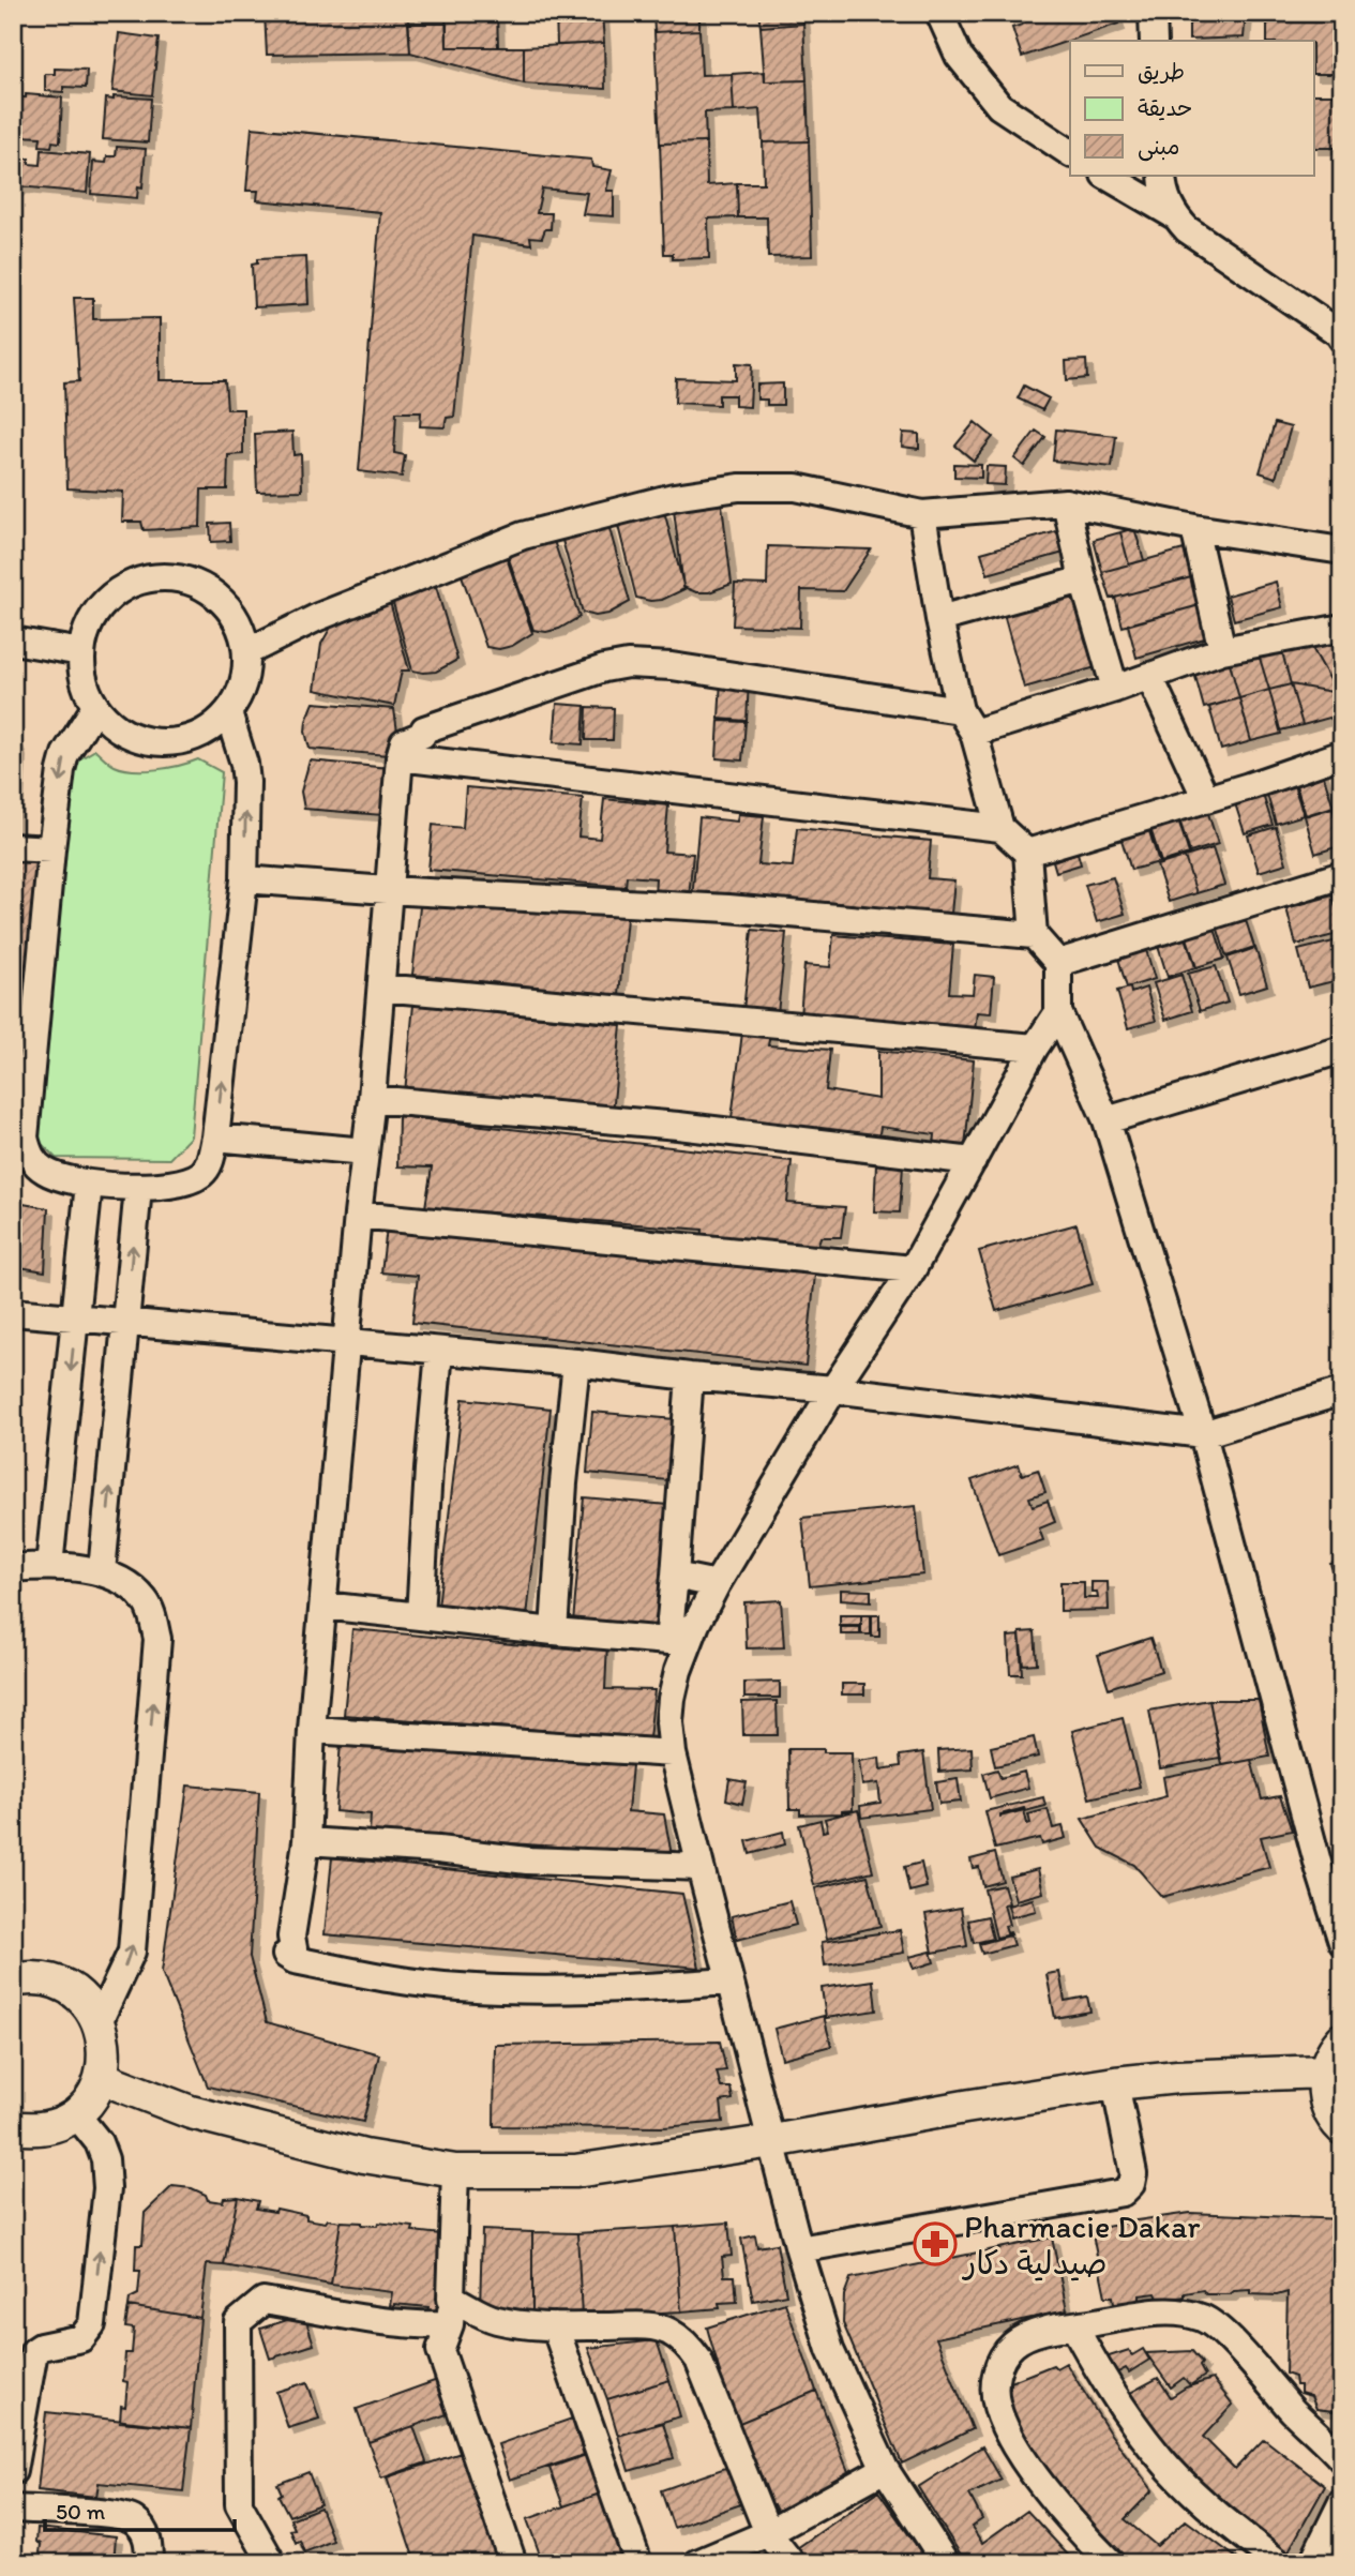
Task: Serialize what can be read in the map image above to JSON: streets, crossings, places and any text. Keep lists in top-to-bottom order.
{
  "places": {
    "pharmacy": ["Pharmacie Dakar صيدلية دكار"]
  },
  "legend": ["طريق", "حديقة", "مبنى"],
  "scale_bar": "50 m"
}
